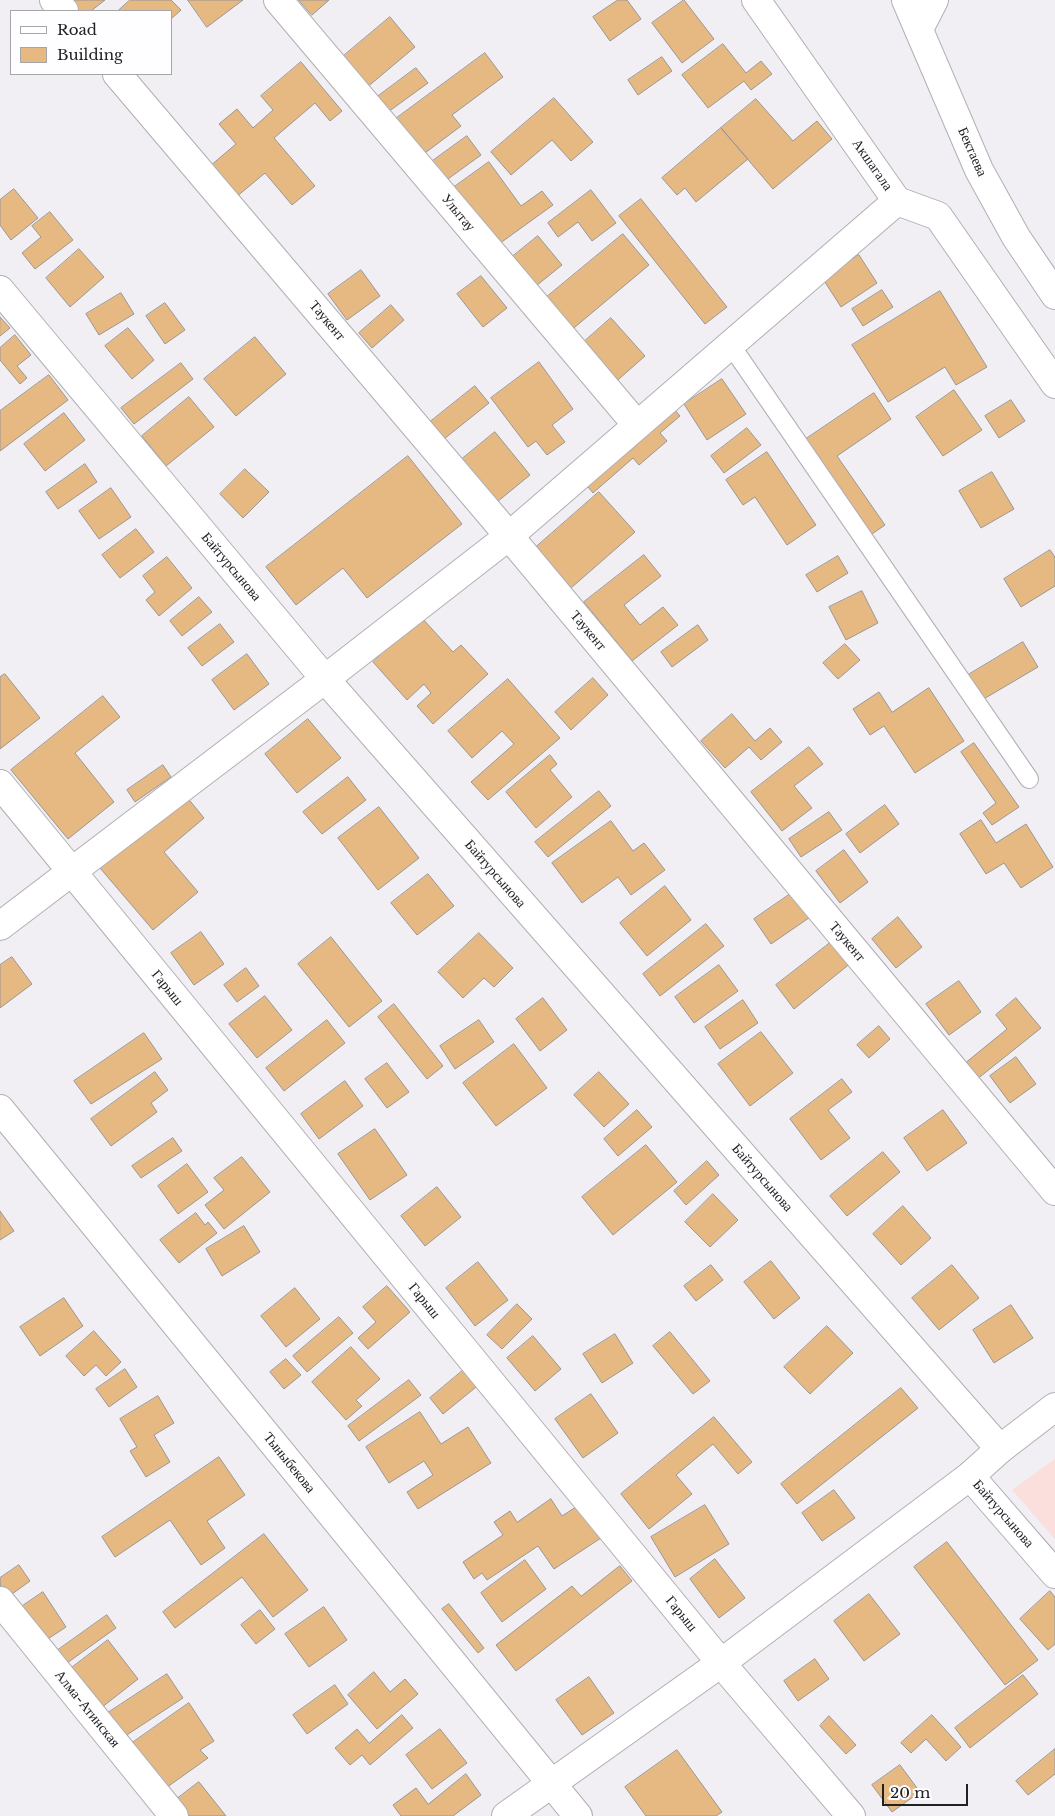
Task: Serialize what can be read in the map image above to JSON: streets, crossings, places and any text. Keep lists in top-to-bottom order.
{
  "streets": {
    "street": [
      "Бектаева",
      "Акшагала",
      "Улытау",
      "Таукент",
      "Байтурсынова",
      "Гарыш",
      "Тыныбекова",
      "Алма-Атинская"
    ]
  },
  "legend": ["Road", "Building"],
  "scale_bar": "20 m"
}
